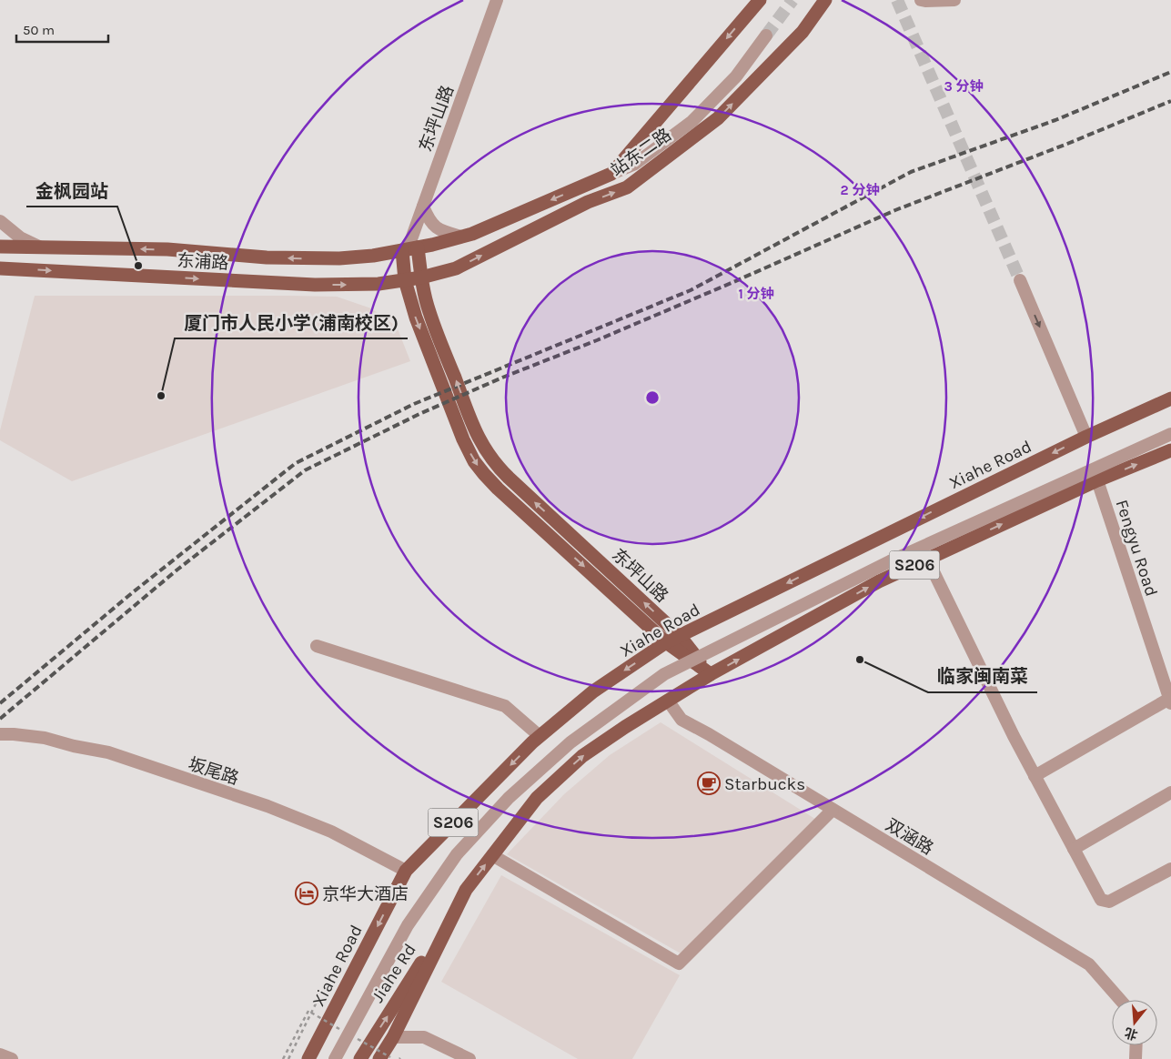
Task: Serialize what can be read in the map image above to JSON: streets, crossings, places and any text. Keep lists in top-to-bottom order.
{
  "streets": {
    "main road": [
      "东坪山路",
      "站东二路",
      "东浦路",
      "Xiahe Road",
      "S206",
      "Jiahe Rd"
    ],
    "street": ["Fengyu Road", "坂尾路", "双涵路"]
  },
  "crossings": [
    ["东坪山路", "站东二路"],
    ["东坪山路", "东浦路"],
    ["东坪山路", "Xiahe Road"],
    ["东坪山路", "S206"],
    ["站东二路", "东浦路"],
    ["Xiahe Road", "坂尾路"],
    ["Fengyu Road", "S206"],
    ["S206", "双涵路"],
    ["S206", "Jiahe Rd"]
  ],
  "places": {
    "other": ["金枫园站", "厦门市人民小学(浦南校区)", "临家闽南菜"],
    "cafe": ["Starbucks"],
    "hotel": ["京华大酒店"]
  },
  "scale_bar": "50 m",
  "north": "bottom",
  "rings": ["3 分钟", "2 分钟", "1 分钟"]
}
